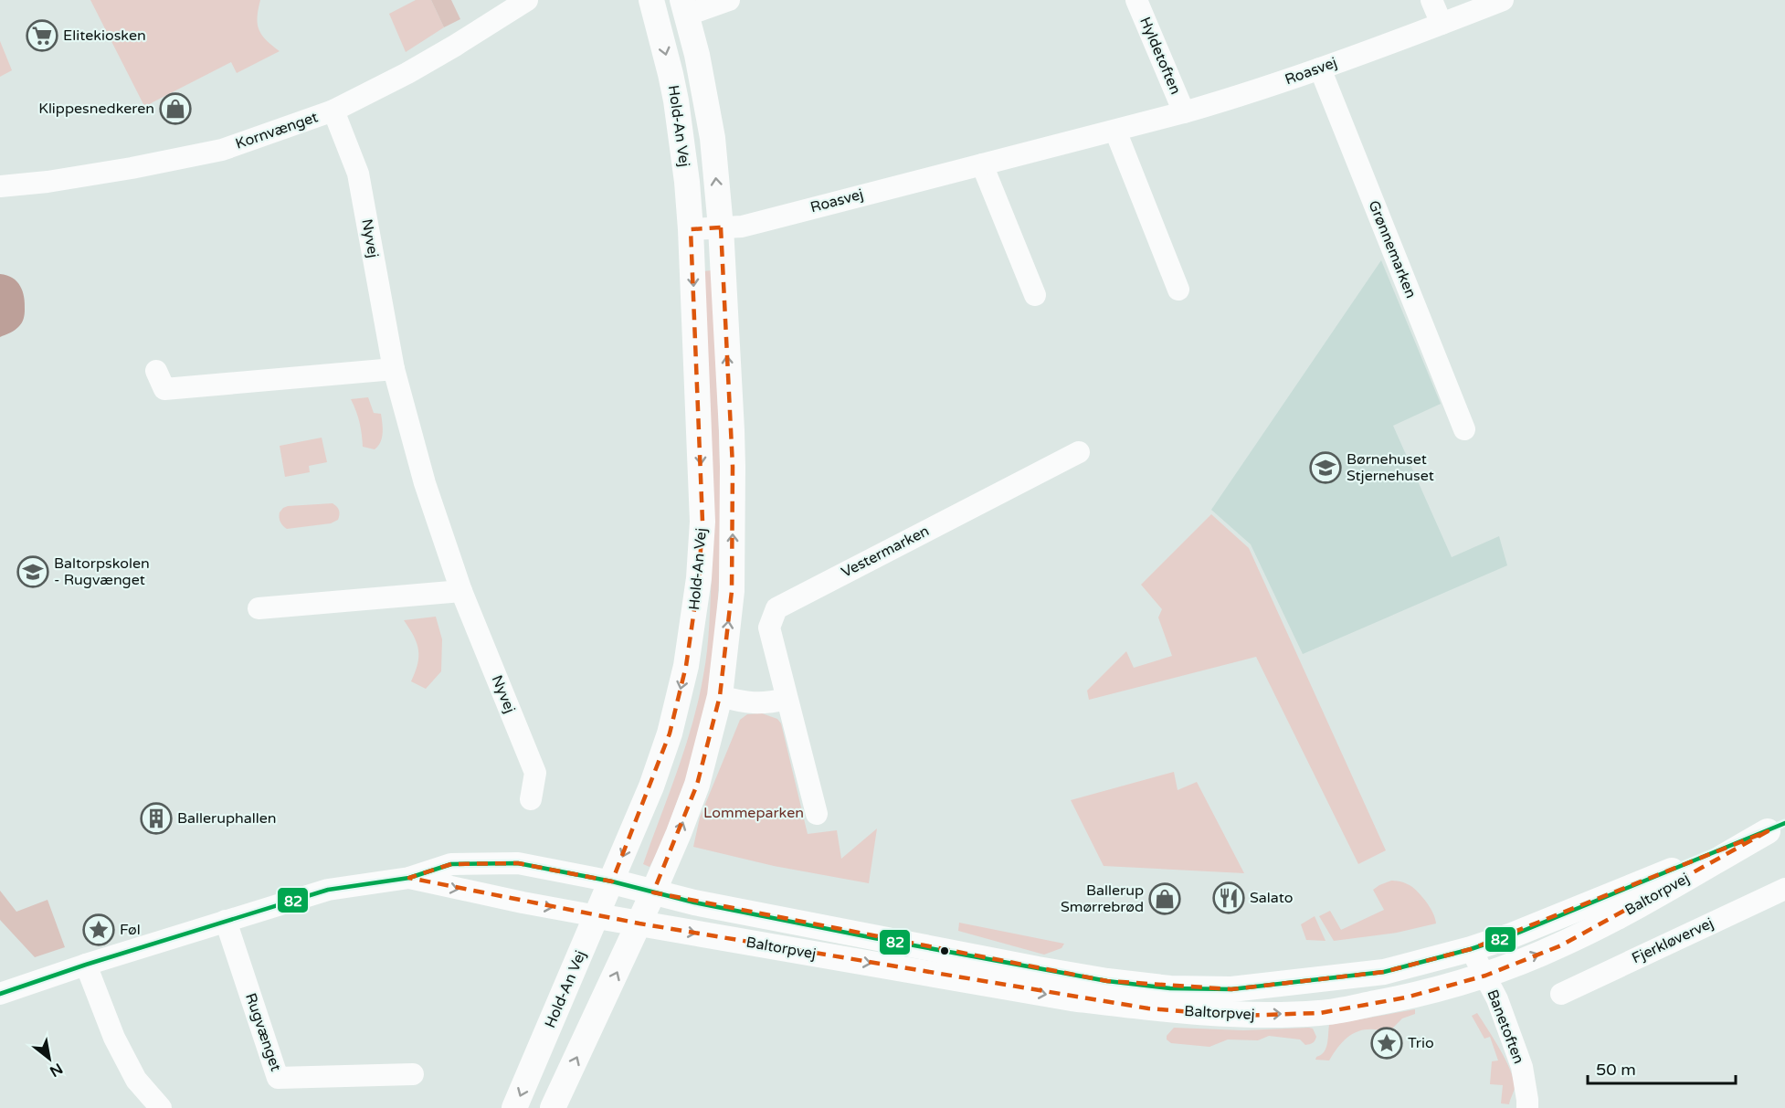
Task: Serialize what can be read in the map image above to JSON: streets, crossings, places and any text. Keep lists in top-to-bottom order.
{
  "streets": {
    "street": [
      "Hyldetoften",
      "Roasvej",
      "Hold-An Vej",
      "Kornvænget",
      "Nyvej",
      "Grønnemarken",
      "Vestermarken",
      "Baltorpvej",
      "Fjerkløvervej",
      "Banetoften",
      "Rugvænget"
    ]
  },
  "crossings": [
    ["Hyldetoften", "Roasvej"],
    ["Roasvej", "Hold-An Vej"],
    ["Roasvej", "Grønnemarken"],
    ["Hold-An Vej", "Baltorpvej"],
    ["Kornvænget", "Nyvej"],
    ["Baltorpvej", "Banetoften"]
  ],
  "parks": ["Lommeparken"],
  "places": {
    "supermarket": ["Elitekiosken"],
    "shop": ["Klippesnedkeren", "Ballerup Smørrebrød"],
    "school or university": ["Børnehuset Stjernehuset", "Baltorpskolen - Rugvænget"],
    "building": ["Balleruphallen"],
    "restaurant": ["Salato"],
    "place": ["Føl", "Trio"]
  },
  "lines": ["transit line 82"],
  "scale_bar": "50 m",
  "north": "bottom right"
}
